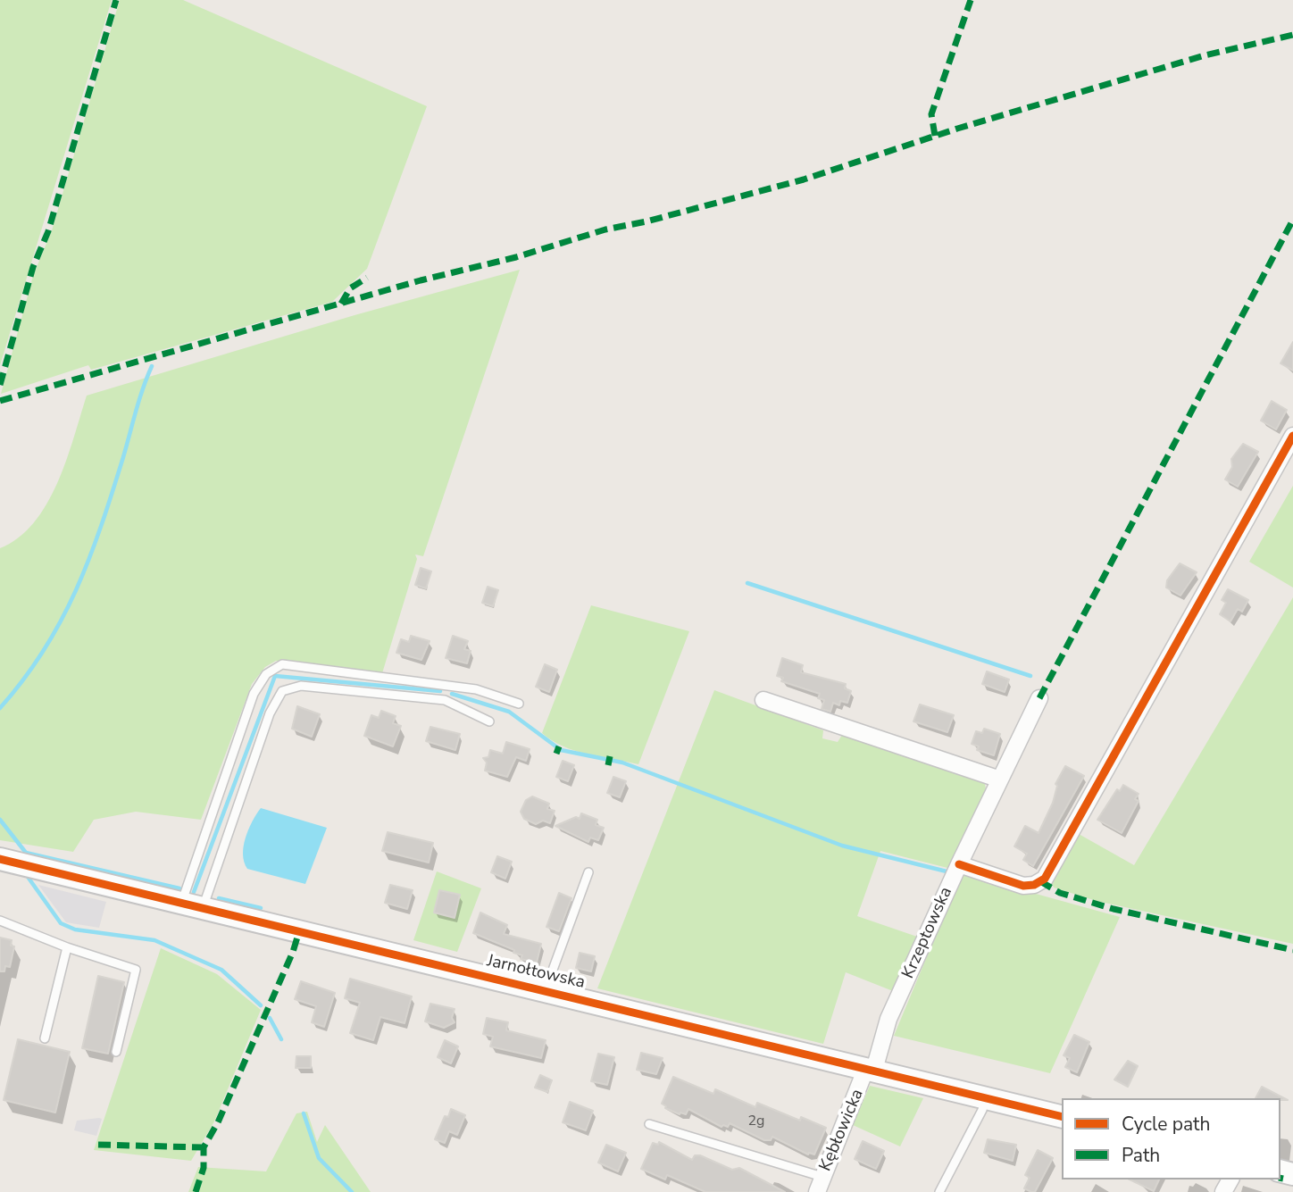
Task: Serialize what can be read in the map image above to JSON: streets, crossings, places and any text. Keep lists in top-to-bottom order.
{
  "streets": {
    "street": ["Krzeptowska", "Jarnołtowska", "Kębłowicka"]
  },
  "crossings": [
    ["Krzeptowska", "Jarnołtowska"],
    ["Krzeptowska", "Kębłowicka"],
    ["Jarnołtowska", "Kębłowicka"]
  ],
  "house_numbers": ["2g"],
  "legend": ["Cycle path", "Path"]
}
